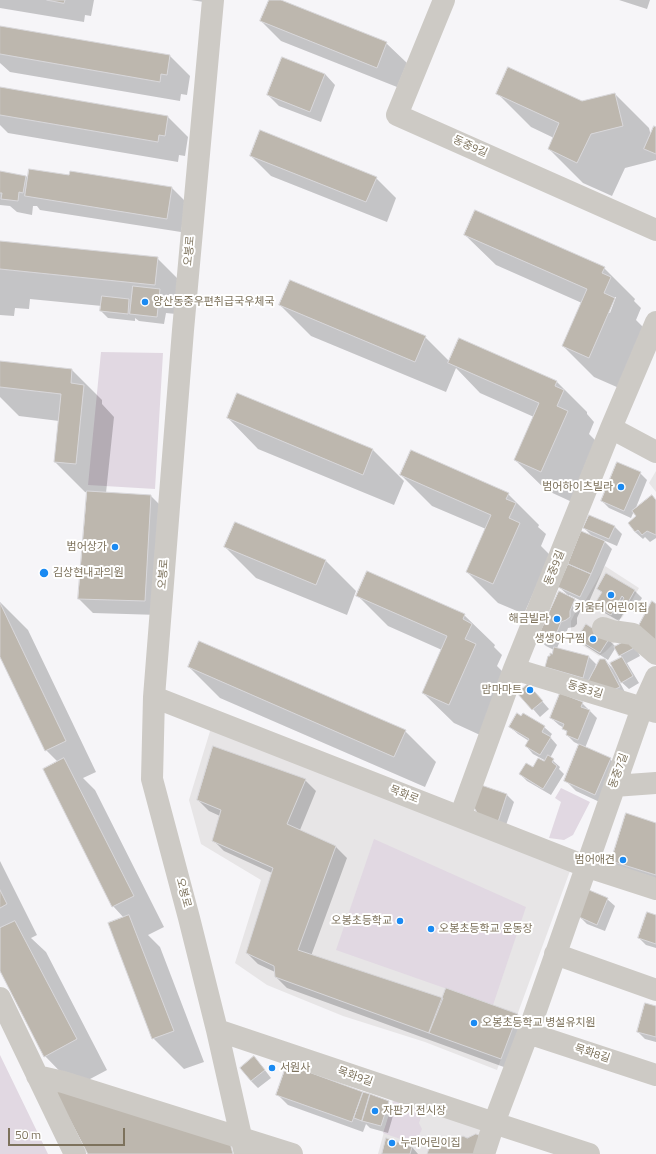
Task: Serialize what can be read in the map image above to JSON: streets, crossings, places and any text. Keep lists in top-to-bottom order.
{
  "streets": {
    "street": [
      "동중9길",
      "오봉로",
      "동중3길",
      "동중7길",
      "목화로",
      "목화8길",
      "목화9길"
    ]
  },
  "crossings": [
    ["동중9길", "동중3길"],
    ["동중9길", "목화로"],
    ["오봉로", "목화로"],
    ["오봉로", "목화9길"],
    ["동중3길", "동중7길"],
    ["동중7길", "목화로"]
  ],
  "places": [
    "양산동중우편취급국우체국",
    "범어하이츠빌라",
    "범어상가",
    "김상현내과의원",
    "키움터 어린이집",
    "해금빌라",
    "생생아구찜",
    "맘마마트",
    "범어애견",
    "오봉초등학교",
    "오봉초등학교 운동장",
    "오봉초등학교 병설유치원",
    "서원사",
    "자판기 전시장",
    "누리어린이집"
  ],
  "scale_bar": "50 m"
}
